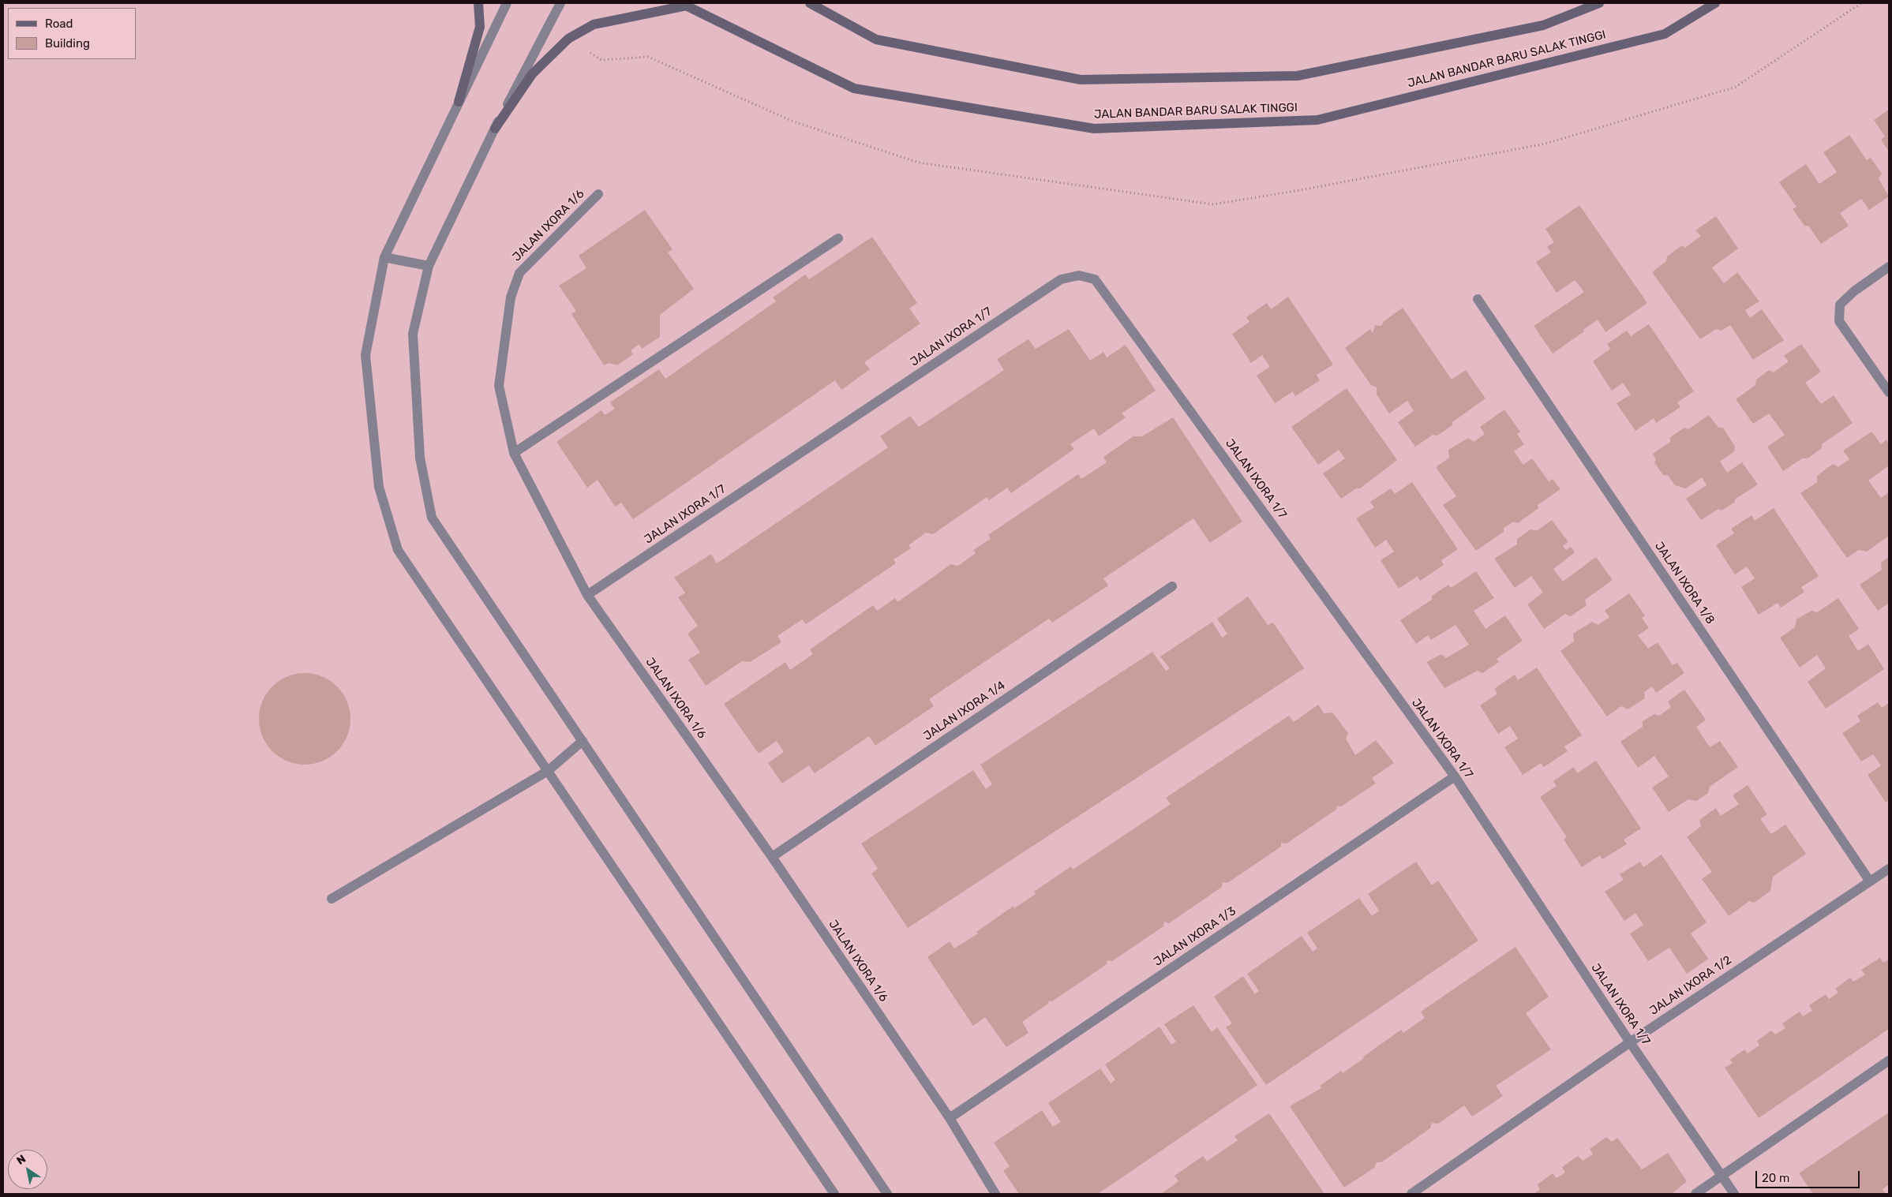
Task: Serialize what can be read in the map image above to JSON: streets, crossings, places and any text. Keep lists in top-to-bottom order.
{
  "streets": {
    "main road": ["JALAN BANDAR BARU SALAK TINGGI"],
    "street": [
      "JALAN IXORA 1/6",
      "JALAN IXORA 1/7",
      "JALAN IXORA 1/8",
      "JALAN IXORA 1/4",
      "JALAN IXORA 1/3",
      "JALAN IXORA 1/2"
    ]
  },
  "crossings": [
    ["JALAN IXORA 1/6", "JALAN IXORA 1/7"],
    ["JALAN IXORA 1/6", "JALAN IXORA 1/4"],
    ["JALAN IXORA 1/6", "JALAN IXORA 1/3"],
    ["JALAN IXORA 1/7", "JALAN IXORA 1/3"],
    ["JALAN IXORA 1/7", "JALAN IXORA 1/2"],
    ["JALAN IXORA 1/8", "JALAN IXORA 1/2"]
  ],
  "legend": ["Road", "Building"],
  "scale_bar": "20 m",
  "north": "top left"
}
